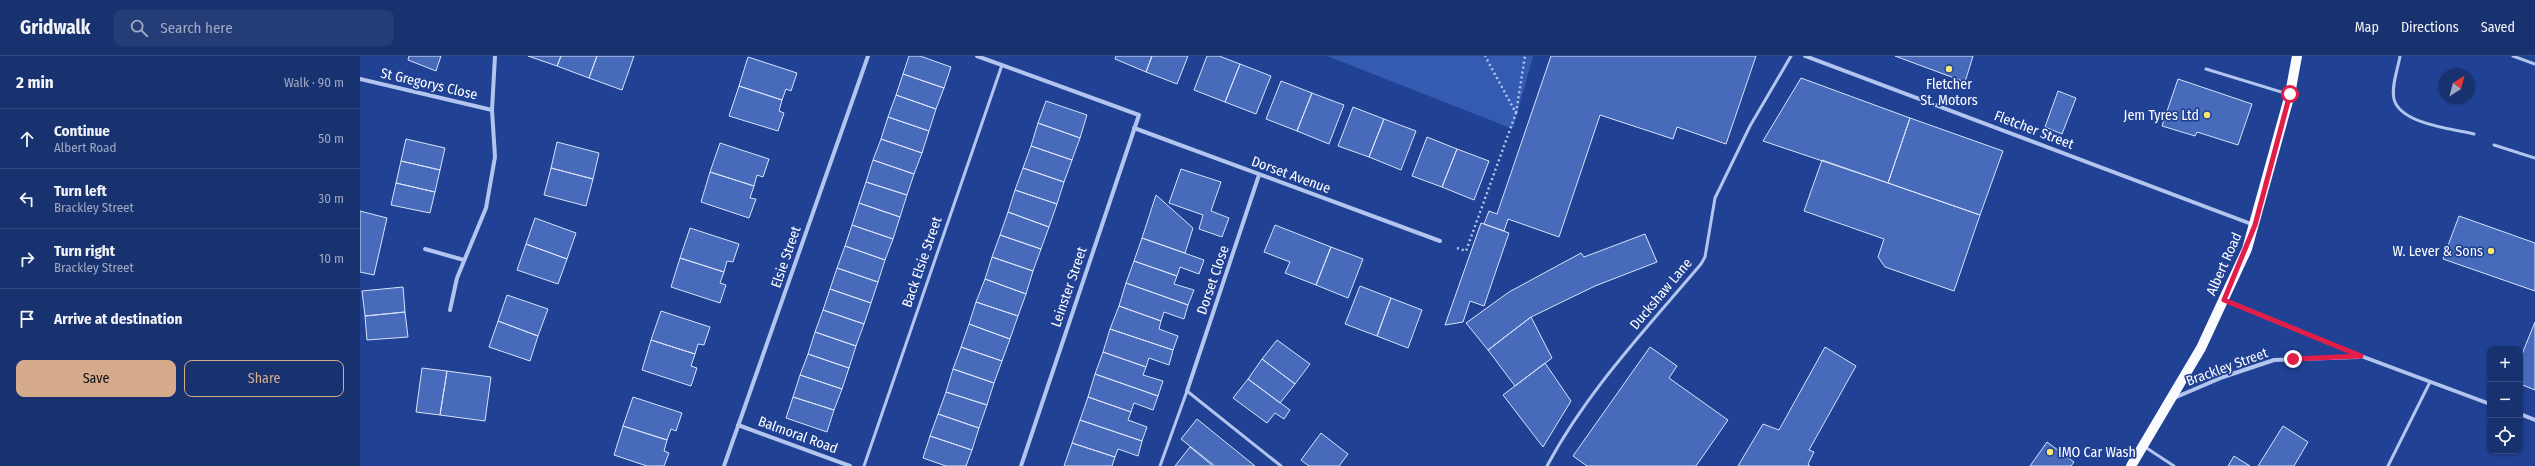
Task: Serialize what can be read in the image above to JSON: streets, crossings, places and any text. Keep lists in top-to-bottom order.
{
  "streets": {
    "main road": ["Albert Road"],
    "street": [
      "St Gregorys Close",
      "Fletcher Street",
      "Dorset Avenue",
      "Elsie Street",
      "Dorset Close",
      "Leinster Street",
      "Brackley Street",
      "Balmoral Road"
    ],
    "lane": ["Back Elsie Street", "Duckshaw Lane"]
  },
  "crossings": [
    ["Fletcher Street", "Albert Road"],
    ["Dorset Avenue", "Dorset Close"],
    ["Dorset Avenue", "Leinster Street"],
    ["Elsie Street", "Balmoral Road"],
    ["Back Elsie Street", "Leinster Street"],
    ["Albert Road", "Brackley Street"]
  ],
  "places": [
    "Fletcher St. Motors",
    "Jem Tyres Ltd",
    "W. Lever & Sons",
    "IMO Car Wash"
  ],
  "north": "top right",
  "page": {
    "header": "Gridwalk",
    "search": "Search here",
    "nav": ["Map", "Directions", "Saved"],
    "heading": ["2 min", "Walk · 90 m"],
    "list": [
      ["Continue", "Albert Road", "50 m"],
      ["Turn left", "Brackley Street", "30 m"],
      ["Turn right", "Brackley Street", "10 m"],
      "Arrive at destination"
    ],
    "map_buttons": ["+", "−"],
    "buttons": ["Save", "Share"]
  }
}
